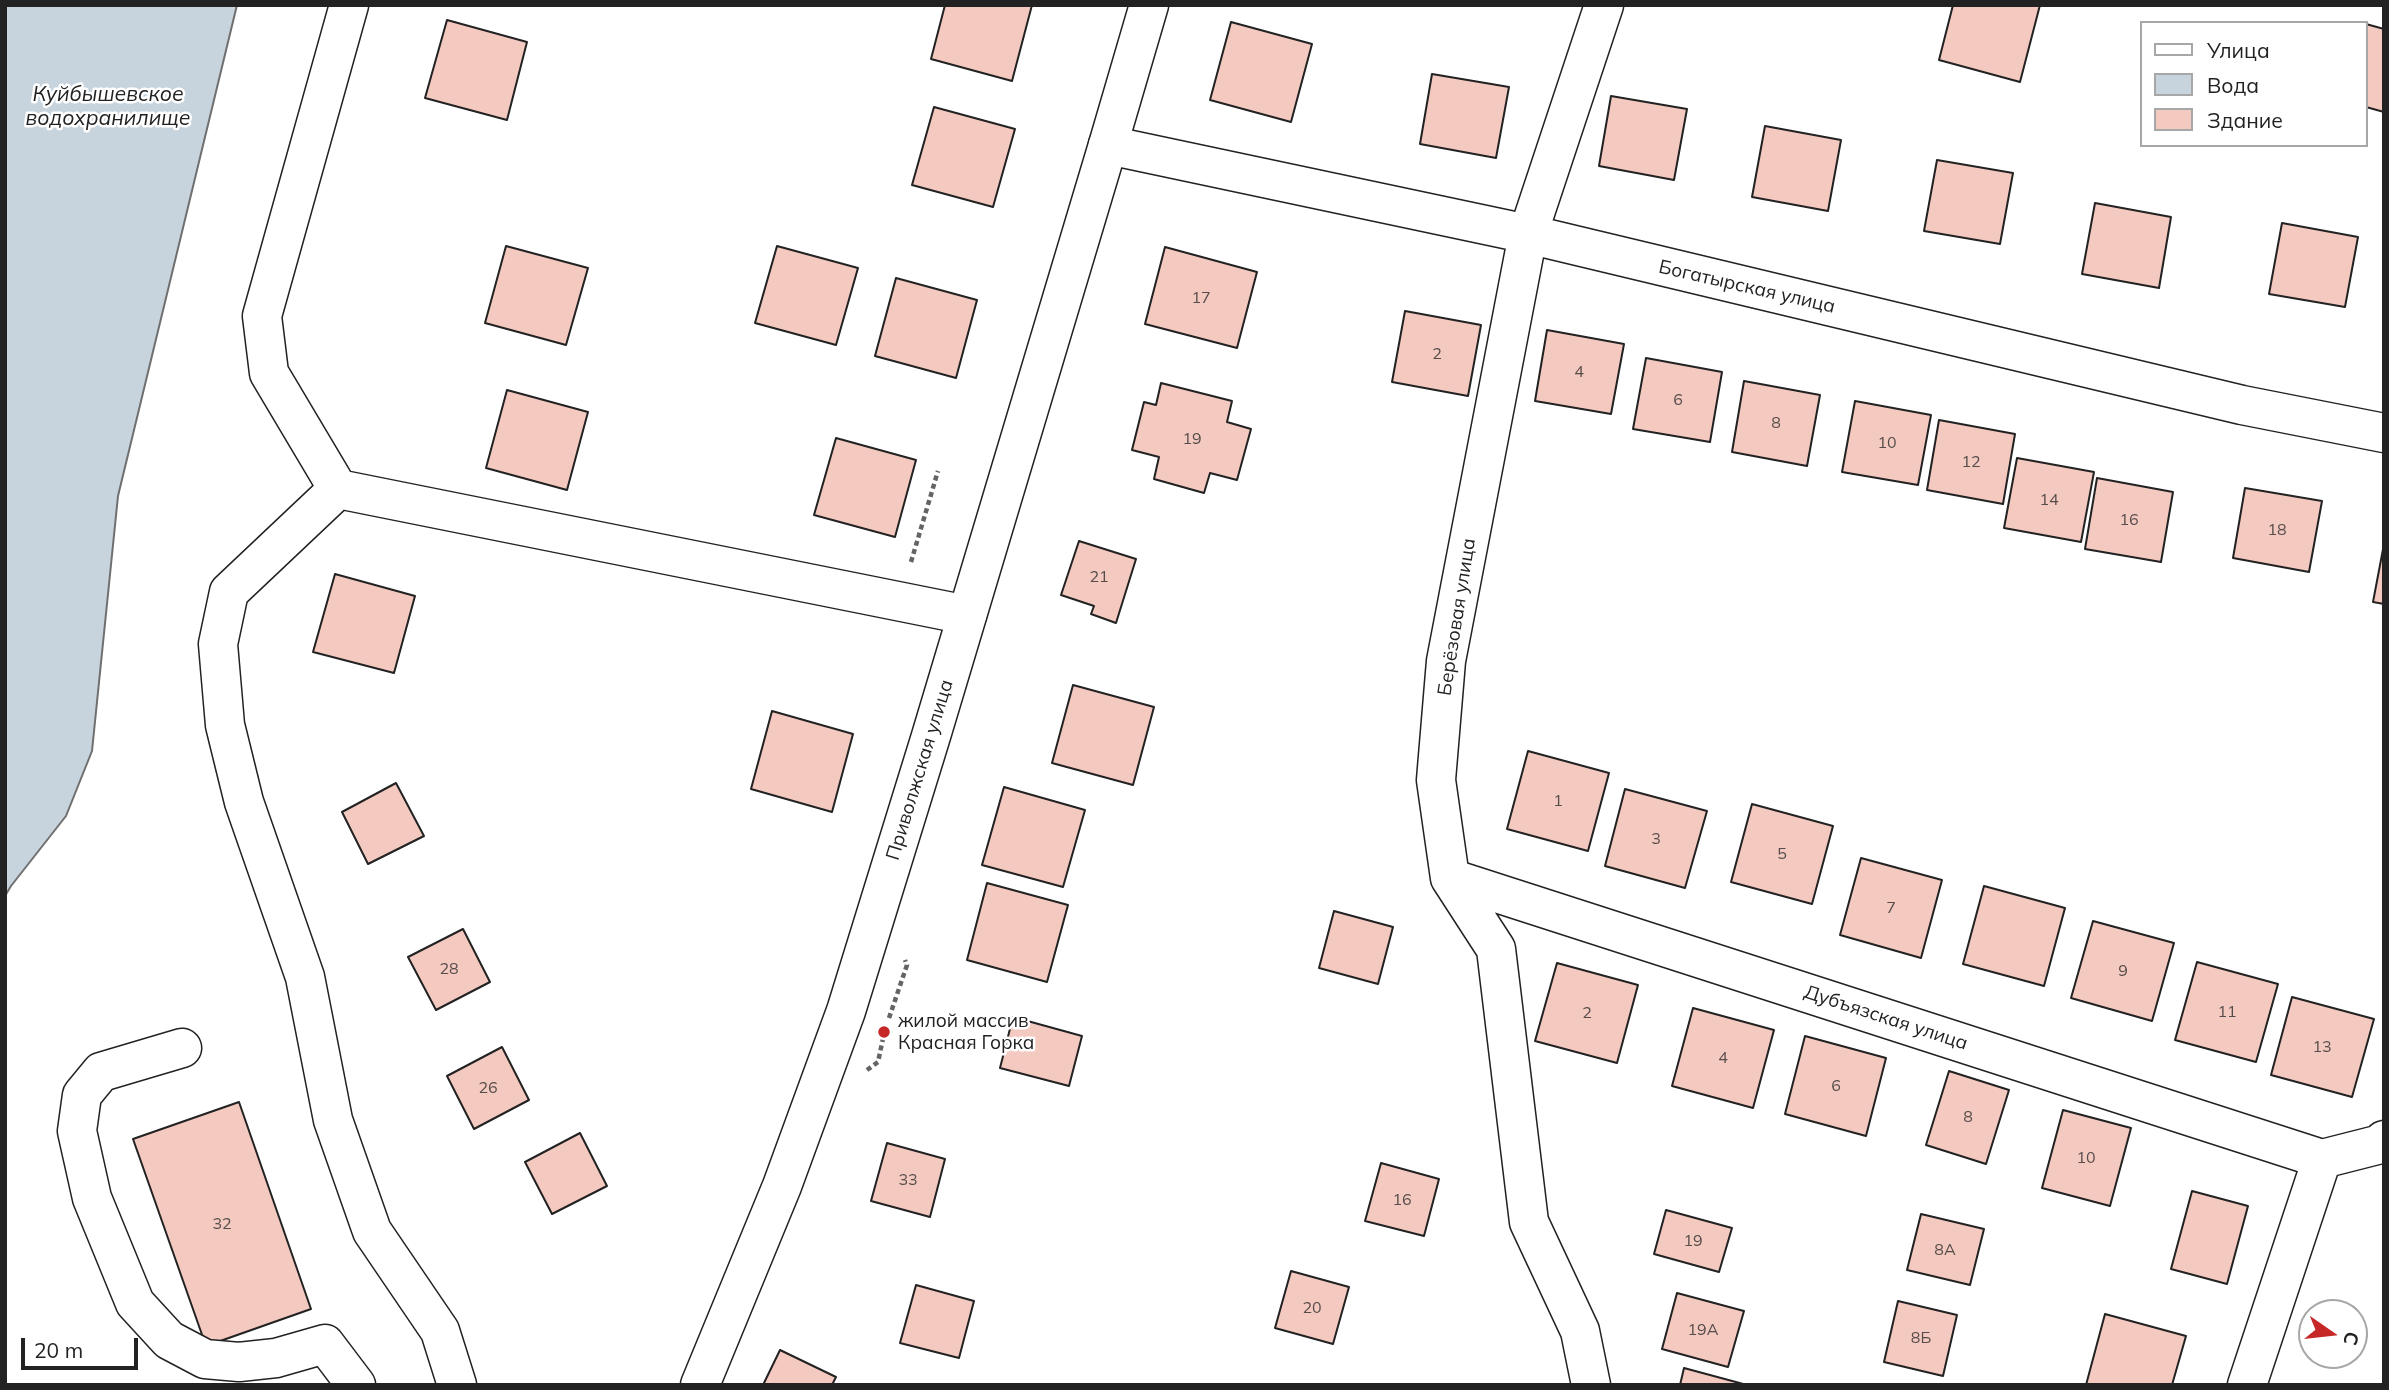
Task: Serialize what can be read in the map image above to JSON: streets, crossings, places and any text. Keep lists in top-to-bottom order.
{
  "streets": {
    "street": [
      "Богатырская улица",
      "Берёзовая улица",
      "Приволжская улица",
      "Дубъязская улица"
    ]
  },
  "crossings": [
    ["Богатырская улица", "Берёзовая улица"],
    ["Богатырская улица", "Приволжская улица"],
    ["Берёзовая улица", "Дубъязская улица"]
  ],
  "water": ["Куйбышевское водохранилище"],
  "places": ["жилой массив Красная Горка"],
  "house_numbers": [
    "17",
    "2",
    "4",
    "6",
    "8",
    "19",
    "10",
    "12",
    "14",
    "16",
    "18",
    "21",
    "1",
    "3",
    "5",
    "7",
    "28",
    "9",
    "11",
    "2",
    "13",
    "4",
    "6",
    "26",
    "8",
    "10",
    "33",
    "16",
    "32",
    "19",
    "8А",
    "20",
    "19А",
    "8Б"
  ],
  "legend": ["Улица", "Вода", "Здание"],
  "scale_bar": "20 m",
  "north": "right"
}
